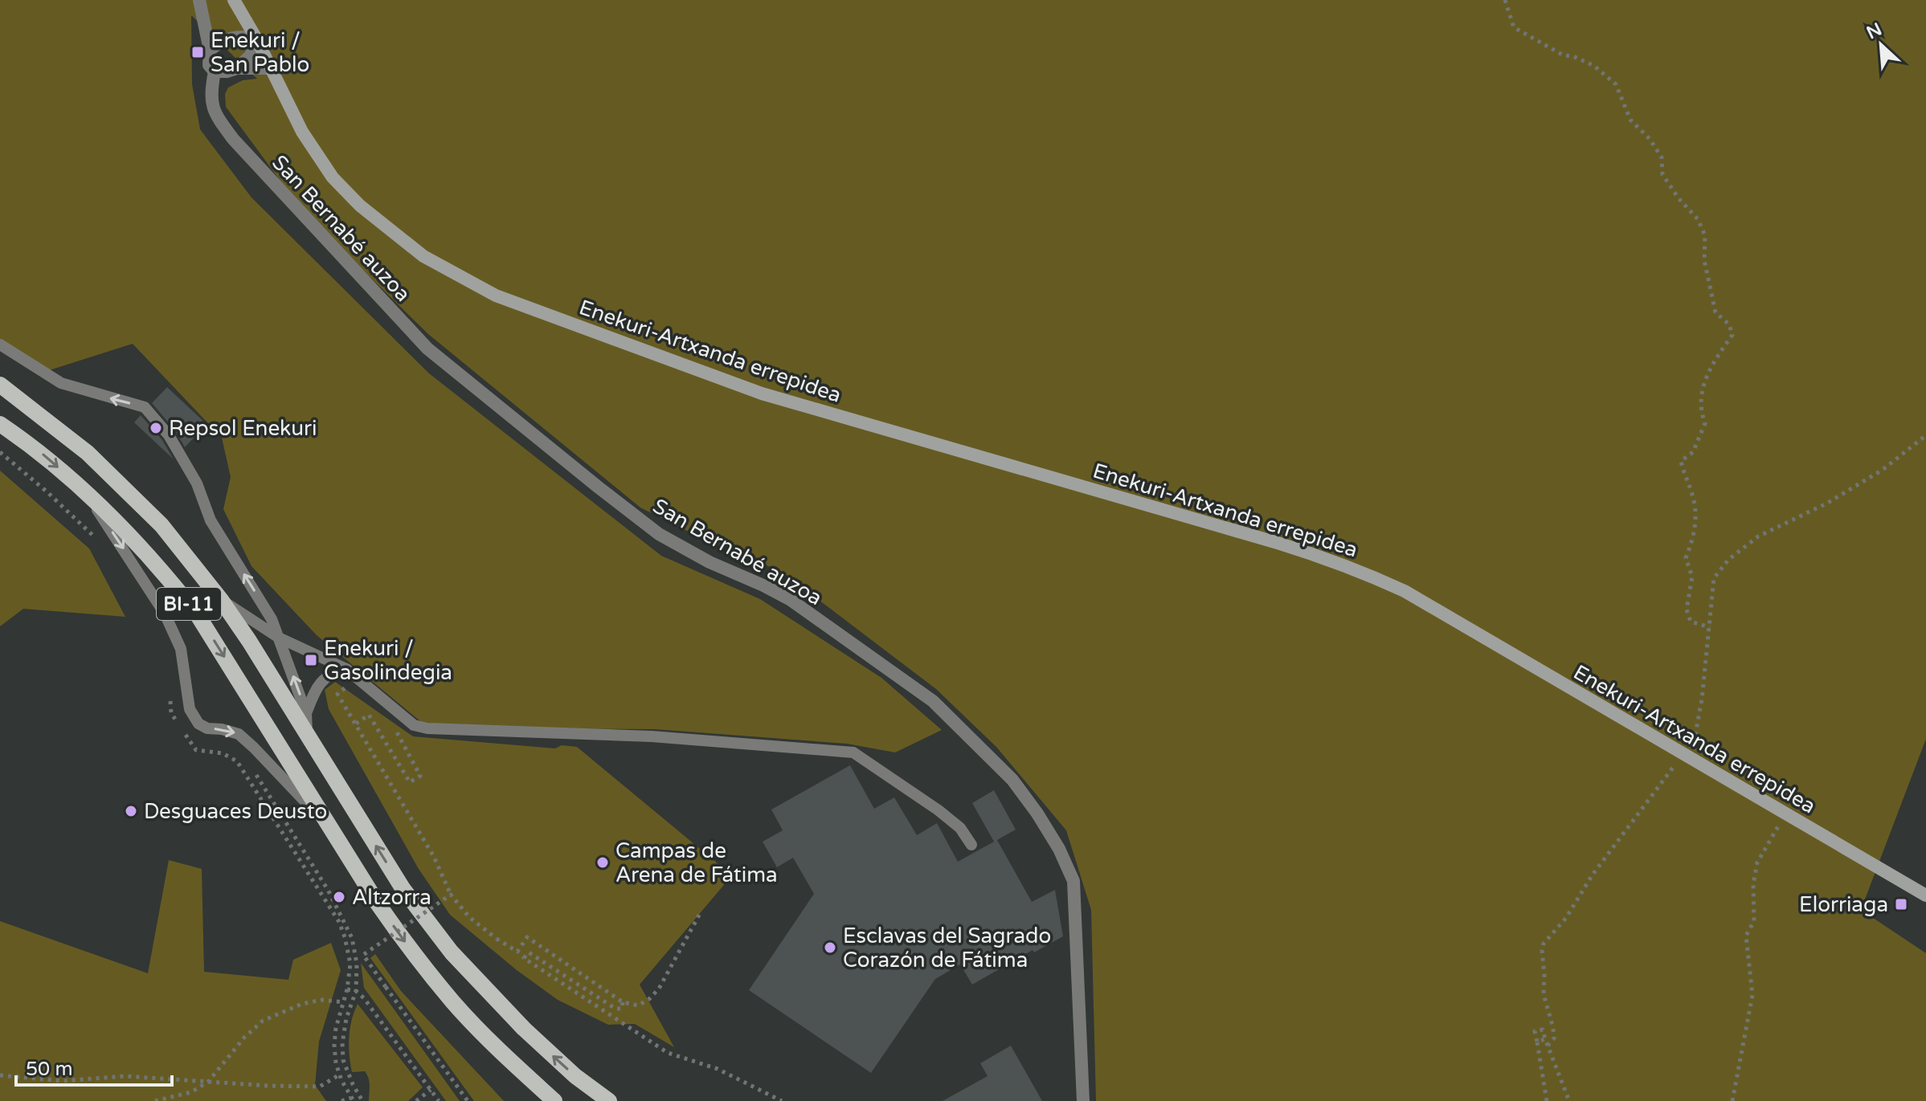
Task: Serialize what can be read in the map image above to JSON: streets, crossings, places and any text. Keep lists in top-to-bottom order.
{
  "streets": {
    "main road": ["BI-11"],
    "street": ["San Bernabé auzoa", "Enekuri-Artxanda errepidea"]
  },
  "places": {
    "transit": ["Enekuri / San Pablo", "Enekuri / Gasolindegia", "Elorriaga"],
    "other": [
      "Repsol Enekuri",
      "Desguaces Deusto",
      "Campas de Arena de Fátima",
      "Altzorra",
      "Esclavas del Sagrado Corazón de Fátima"
    ]
  },
  "scale_bar": "50 m",
  "north": "top left"
}
